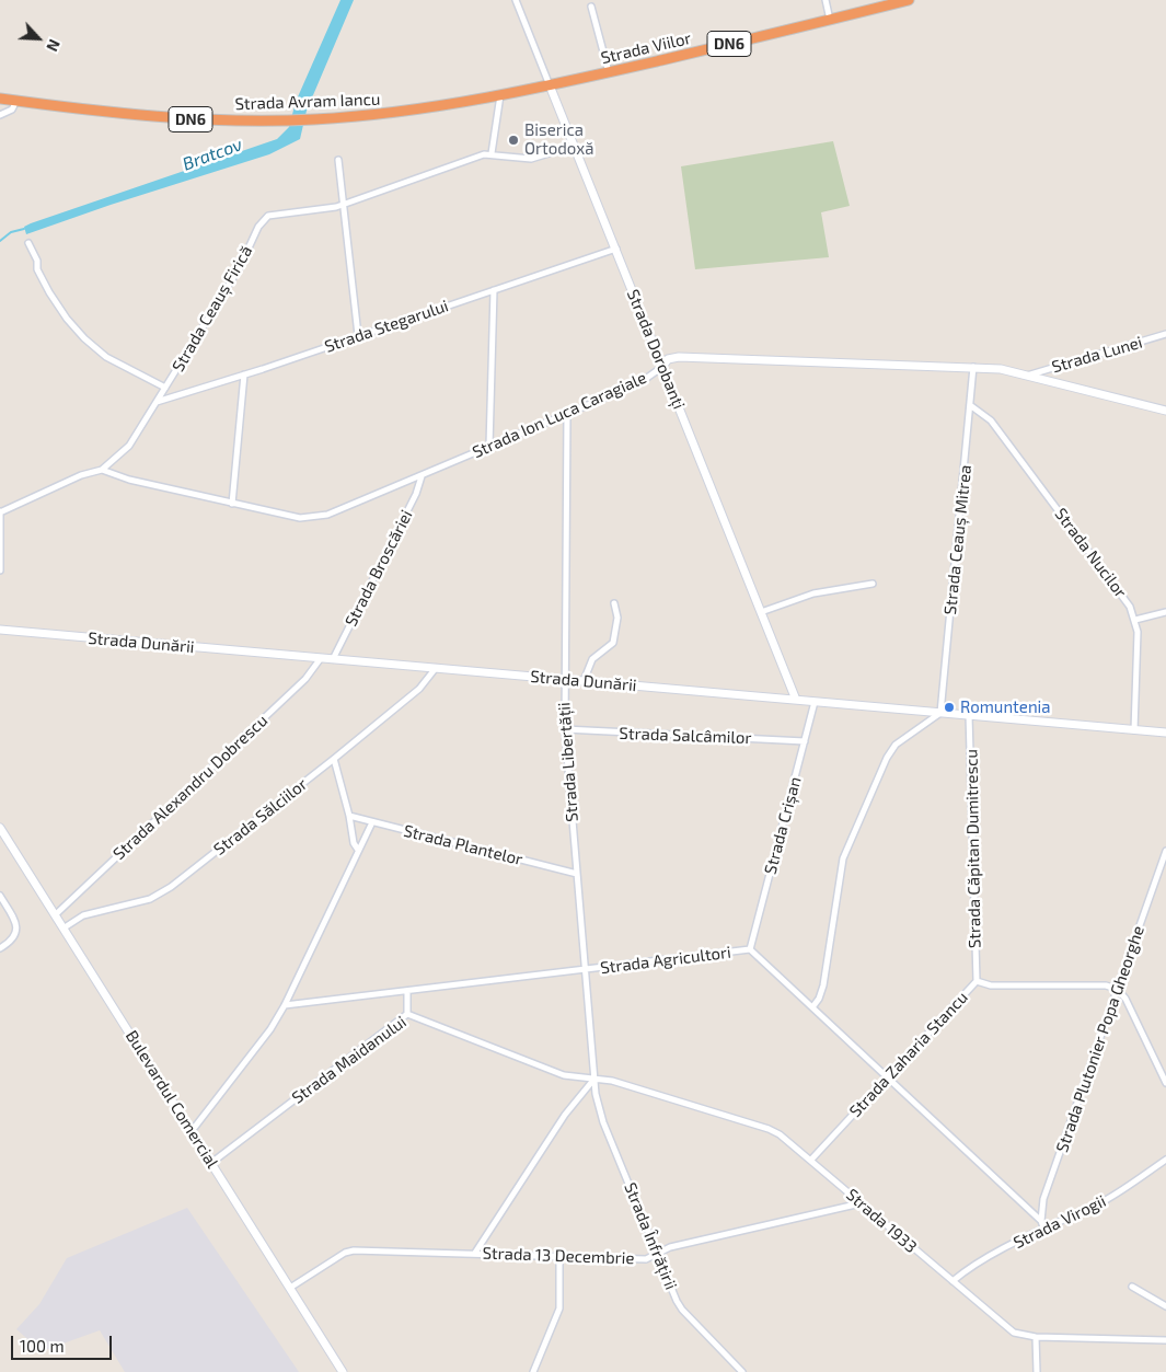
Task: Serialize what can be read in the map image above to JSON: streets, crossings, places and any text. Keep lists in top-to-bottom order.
{
  "streets": {
    "highway": ["DN6", "Strada Viilor", "Strada Avram Iancu"],
    "main road": [
      "Strada Dorobanți",
      "Strada Ion Luca Caragiale",
      "Strada Dunării",
      "Bulevardul Comercial"
    ],
    "street": [
      "Strada Ceauș Firică",
      "Strada Stegarului",
      "Strada Lunei",
      "Strada Ceauș Mitrea",
      "Strada Nucilor",
      "Strada Broscăriei",
      "Strada Salcâmilor",
      "Strada Libertății",
      "Strada Alexandru Dobrescu",
      "Strada Sălciilor",
      "Strada Crișan",
      "Strada Plantelor",
      "Strada Căpitan Dumitrescu",
      "Strada Agricultori",
      "Strada Plutonier Popa Gheorghe",
      "Strada Zaharia Stancu",
      "Strada Maidanului",
      "Strada 1933",
      "Strada Virogii",
      "Strada Înfrățirii",
      "Strada 13 Decembrie"
    ]
  },
  "crossings": [
    ["Strada Viilor", "Strada Avram Iancu"],
    ["Strada Viilor", "Strada Dorobanți"],
    ["Strada Avram Iancu", "Strada Dorobanți"],
    ["Strada Ceauș Firică", "Strada Stegarului"],
    ["Strada Ceauș Firică", "Strada Dorobanți"],
    ["Strada Ceauș Firică", "Strada Ion Luca Caragiale"],
    ["Strada Stegarului", "Strada Dorobanți"],
    ["Strada Dorobanți", "Strada Ion Luca Caragiale"],
    ["Strada Dorobanți", "Strada Dunării"],
    ["Strada Lunei", "Strada Ion Luca Caragiale"],
    ["Strada Ion Luca Caragiale", "Strada Ceauș Mitrea"],
    ["Strada Ion Luca Caragiale", "Strada Broscăriei"],
    ["Strada Ion Luca Caragiale", "Strada Libertății"],
    ["Strada Ceauș Mitrea", "Strada Nucilor"],
    ["Strada Ceauș Mitrea", "Strada Dunării"],
    ["Strada Nucilor", "Strada Dunării"],
    ["Strada Broscăriei", "Strada Dunării"],
    ["Strada Dunării", "Strada Libertății"],
    ["Strada Dunării", "Strada Alexandru Dobrescu"],
    ["Strada Dunării", "Strada Sălciilor"],
    ["Strada Dunării", "Strada Crișan"],
    ["Strada Dunării", "Strada Căpitan Dumitrescu"],
    ["Strada Salcâmilor", "Strada Libertății"],
    ["Strada Salcâmilor", "Strada Crișan"],
    ["Strada Libertății", "Strada Plantelor"],
    ["Strada Libertății", "Strada Agricultori"],
    ["Strada Libertății", "Strada Maidanului"],
    ["Strada Libertății", "Strada 1933"],
    ["Strada Libertății", "Strada Înfrățirii"],
    ["Strada Alexandru Dobrescu", "Bulevardul Comercial"],
    ["Strada Sălciilor", "Bulevardul Comercial"],
    ["Strada Crișan", "Strada Agricultori"],
    ["Strada Căpitan Dumitrescu", "Strada Zaharia Stancu"],
    ["Strada Agricultori", "Strada Plutonier Popa Gheorghe"],
    ["Strada Agricultori", "Strada Zaharia Stancu"],
    ["Strada Agricultori", "Strada Virogii"],
    ["Strada Plutonier Popa Gheorghe", "Strada Zaharia Stancu"],
    ["Strada Plutonier Popa Gheorghe", "Strada Virogii"],
    ["Strada Zaharia Stancu", "Strada 1933"],
    ["Strada Maidanului", "Bulevardul Comercial"],
    ["Strada Maidanului", "Strada 1933"],
    ["Strada Maidanului", "Strada Înfrățirii"],
    ["Bulevardul Comercial", "Strada 13 Decembrie"],
    ["Strada 1933", "Strada Virogii"],
    ["Strada 1933", "Strada Înfrățirii"],
    ["Strada 1933", "Strada 13 Decembrie"],
    ["Strada Înfrățirii", "Strada 13 Decembrie"]
  ],
  "water": ["Bratcov"],
  "places": ["Biserica Ortodoxă", "Romuntenia"],
  "scale_bar": "100 m",
  "north": "bottom right"
}
